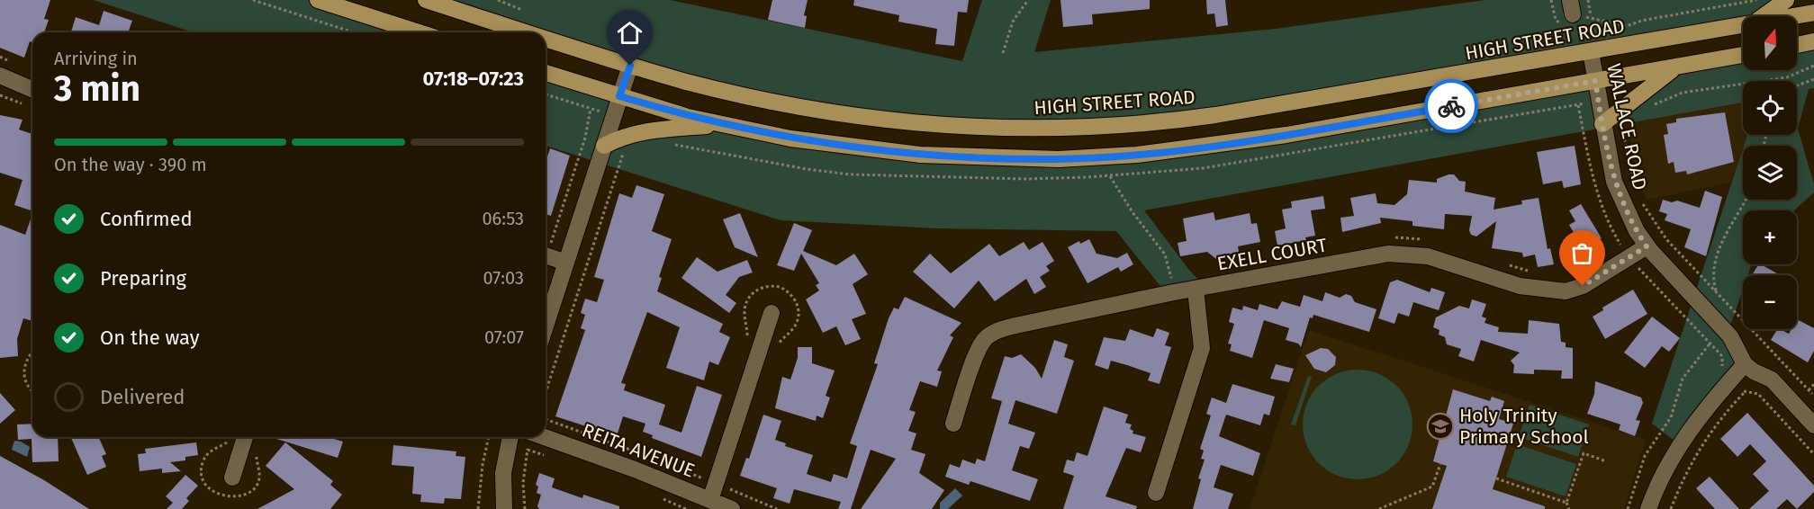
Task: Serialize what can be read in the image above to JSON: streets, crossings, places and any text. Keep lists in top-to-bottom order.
{
  "streets": {
    "main road": ["HIGH STREET ROAD"],
    "street": ["WALLACE ROAD", "EXELL COURT", "REITA AVENUE"]
  },
  "crossings": [
    ["HIGH STREET ROAD", "WALLACE ROAD"],
    ["WALLACE ROAD", "EXELL COURT"]
  ],
  "places": {
    "school or university": ["Holy Trinity Primary School"]
  },
  "north": "top",
  "page": {
    "map_buttons": ["+", "−"],
    "heading": ["3 min", "Arriving in", "07:18–07:23"],
    "bar": "On the way · 390 m",
    "list": [
      ["Confirmed", "06:53"],
      ["Preparing", "07:03"],
      ["On the way", "07:07"],
      "Delivered"
    ]
  }
}
